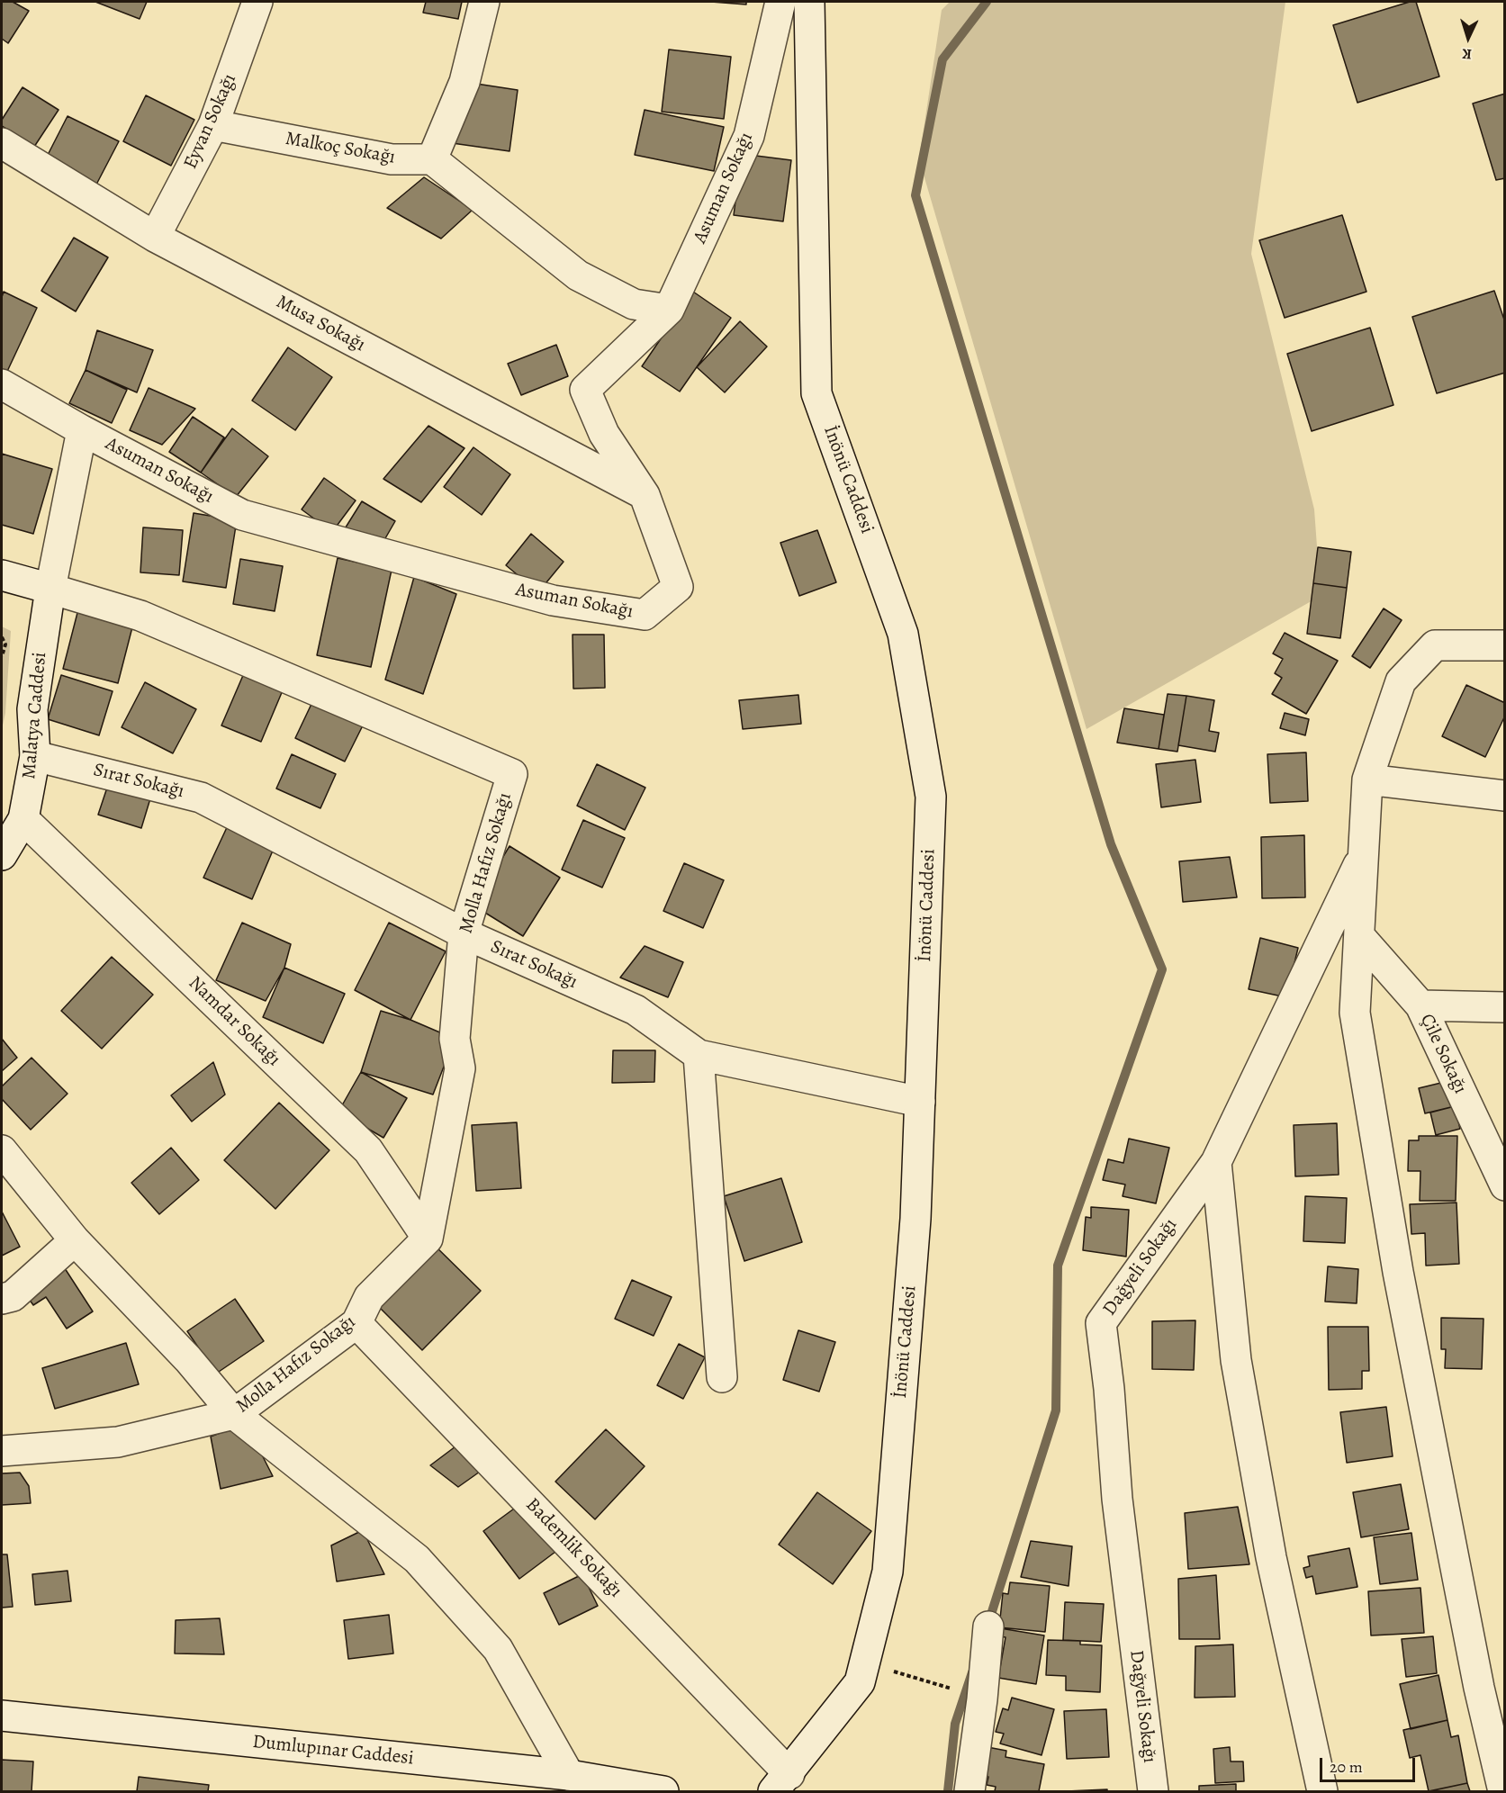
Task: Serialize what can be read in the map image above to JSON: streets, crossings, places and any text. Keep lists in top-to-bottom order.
{
  "streets": {
    "street": [
      "Eyvan Sokağı",
      "Malkoç Sokağı",
      "Asuman Sokağı",
      "Musa Sokağı",
      "İnönü Caddesi",
      "Malatya Caddesi",
      "Sırat Sokağı",
      "Molla Hafız Sokağı",
      "Namdar Sokağı",
      "Çile Sokağı",
      "Dağyeli Sokağı",
      "Bademlik Sokağı",
      "Dumlupınar Caddesi"
    ]
  },
  "crossings": [
    ["Eyvan Sokağı", "Malkoç Sokağı"],
    ["Eyvan Sokağı", "Musa Sokağı"],
    ["Asuman Sokağı", "Musa Sokağı"],
    ["Asuman Sokağı", "Malatya Caddesi"],
    ["İnönü Caddesi", "Sırat Sokağı"],
    ["İnönü Caddesi", "Bademlik Sokağı"],
    ["Malatya Caddesi", "Sırat Sokağı"],
    ["Malatya Caddesi", "Molla Hafız Sokağı"],
    ["Malatya Caddesi", "Namdar Sokağı"],
    ["Sırat Sokağı", "Molla Hafız Sokağı"],
    ["Molla Hafız Sokağı", "Namdar Sokağı"],
    ["Molla Hafız Sokağı", "Bademlik Sokağı"]
  ],
  "scale_bar": "20 m",
  "north": "bottom"
}
